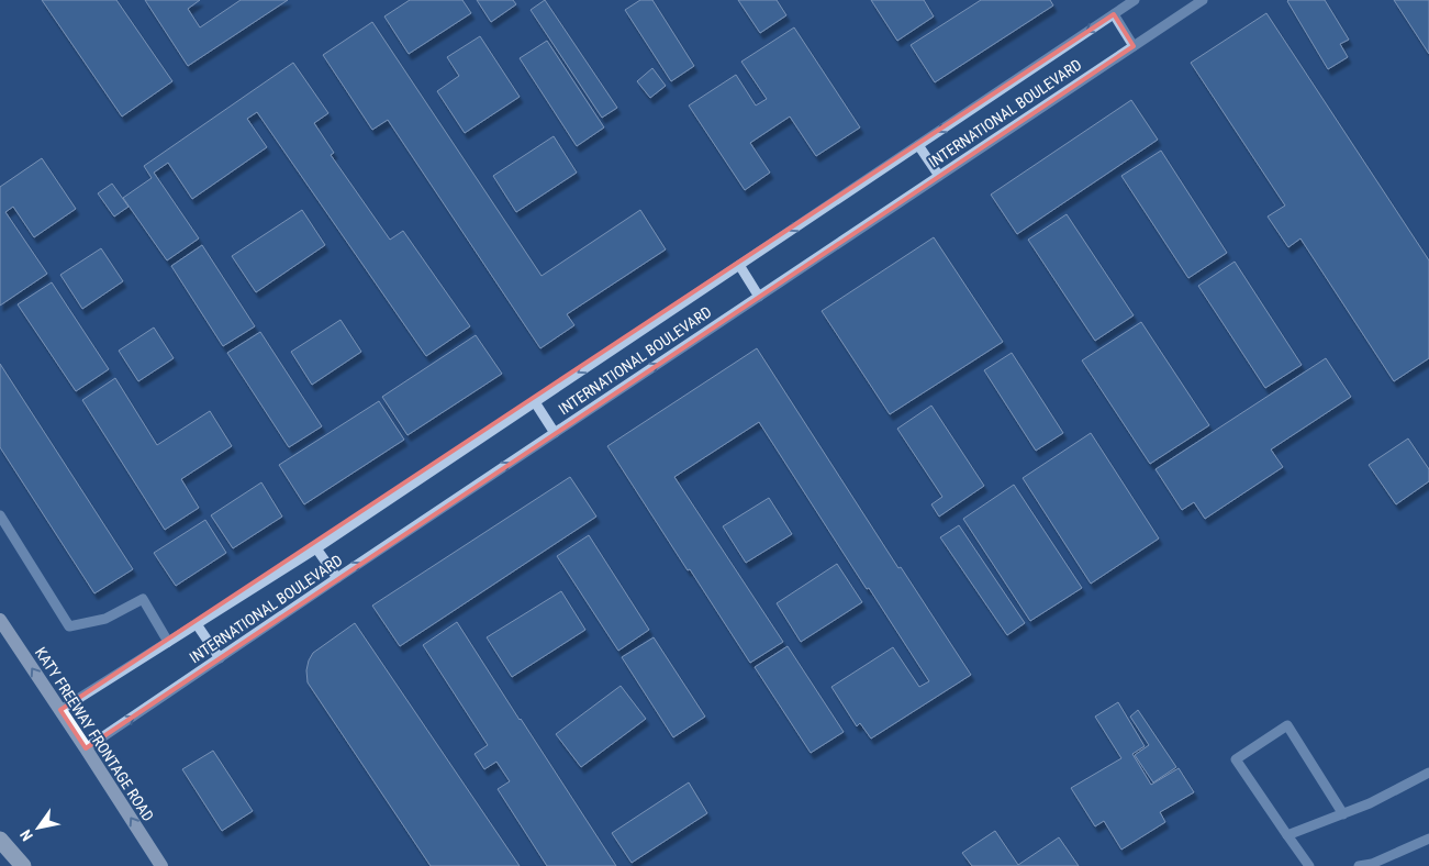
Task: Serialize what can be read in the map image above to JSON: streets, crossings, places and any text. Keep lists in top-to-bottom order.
{
  "streets": {
    "main road": ["KATY FREEWAY FRONTAGE ROAD"],
    "street": ["INTERNATIONAL BOULEVARD"]
  },
  "crossings": [
    ["INTERNATIONAL BOULEVARD", "KATY FREEWAY FRONTAGE ROAD"]
  ],
  "one_way": ["KATY FREEWAY FRONTAGE ROAD"],
  "north": "bottom left"
}
